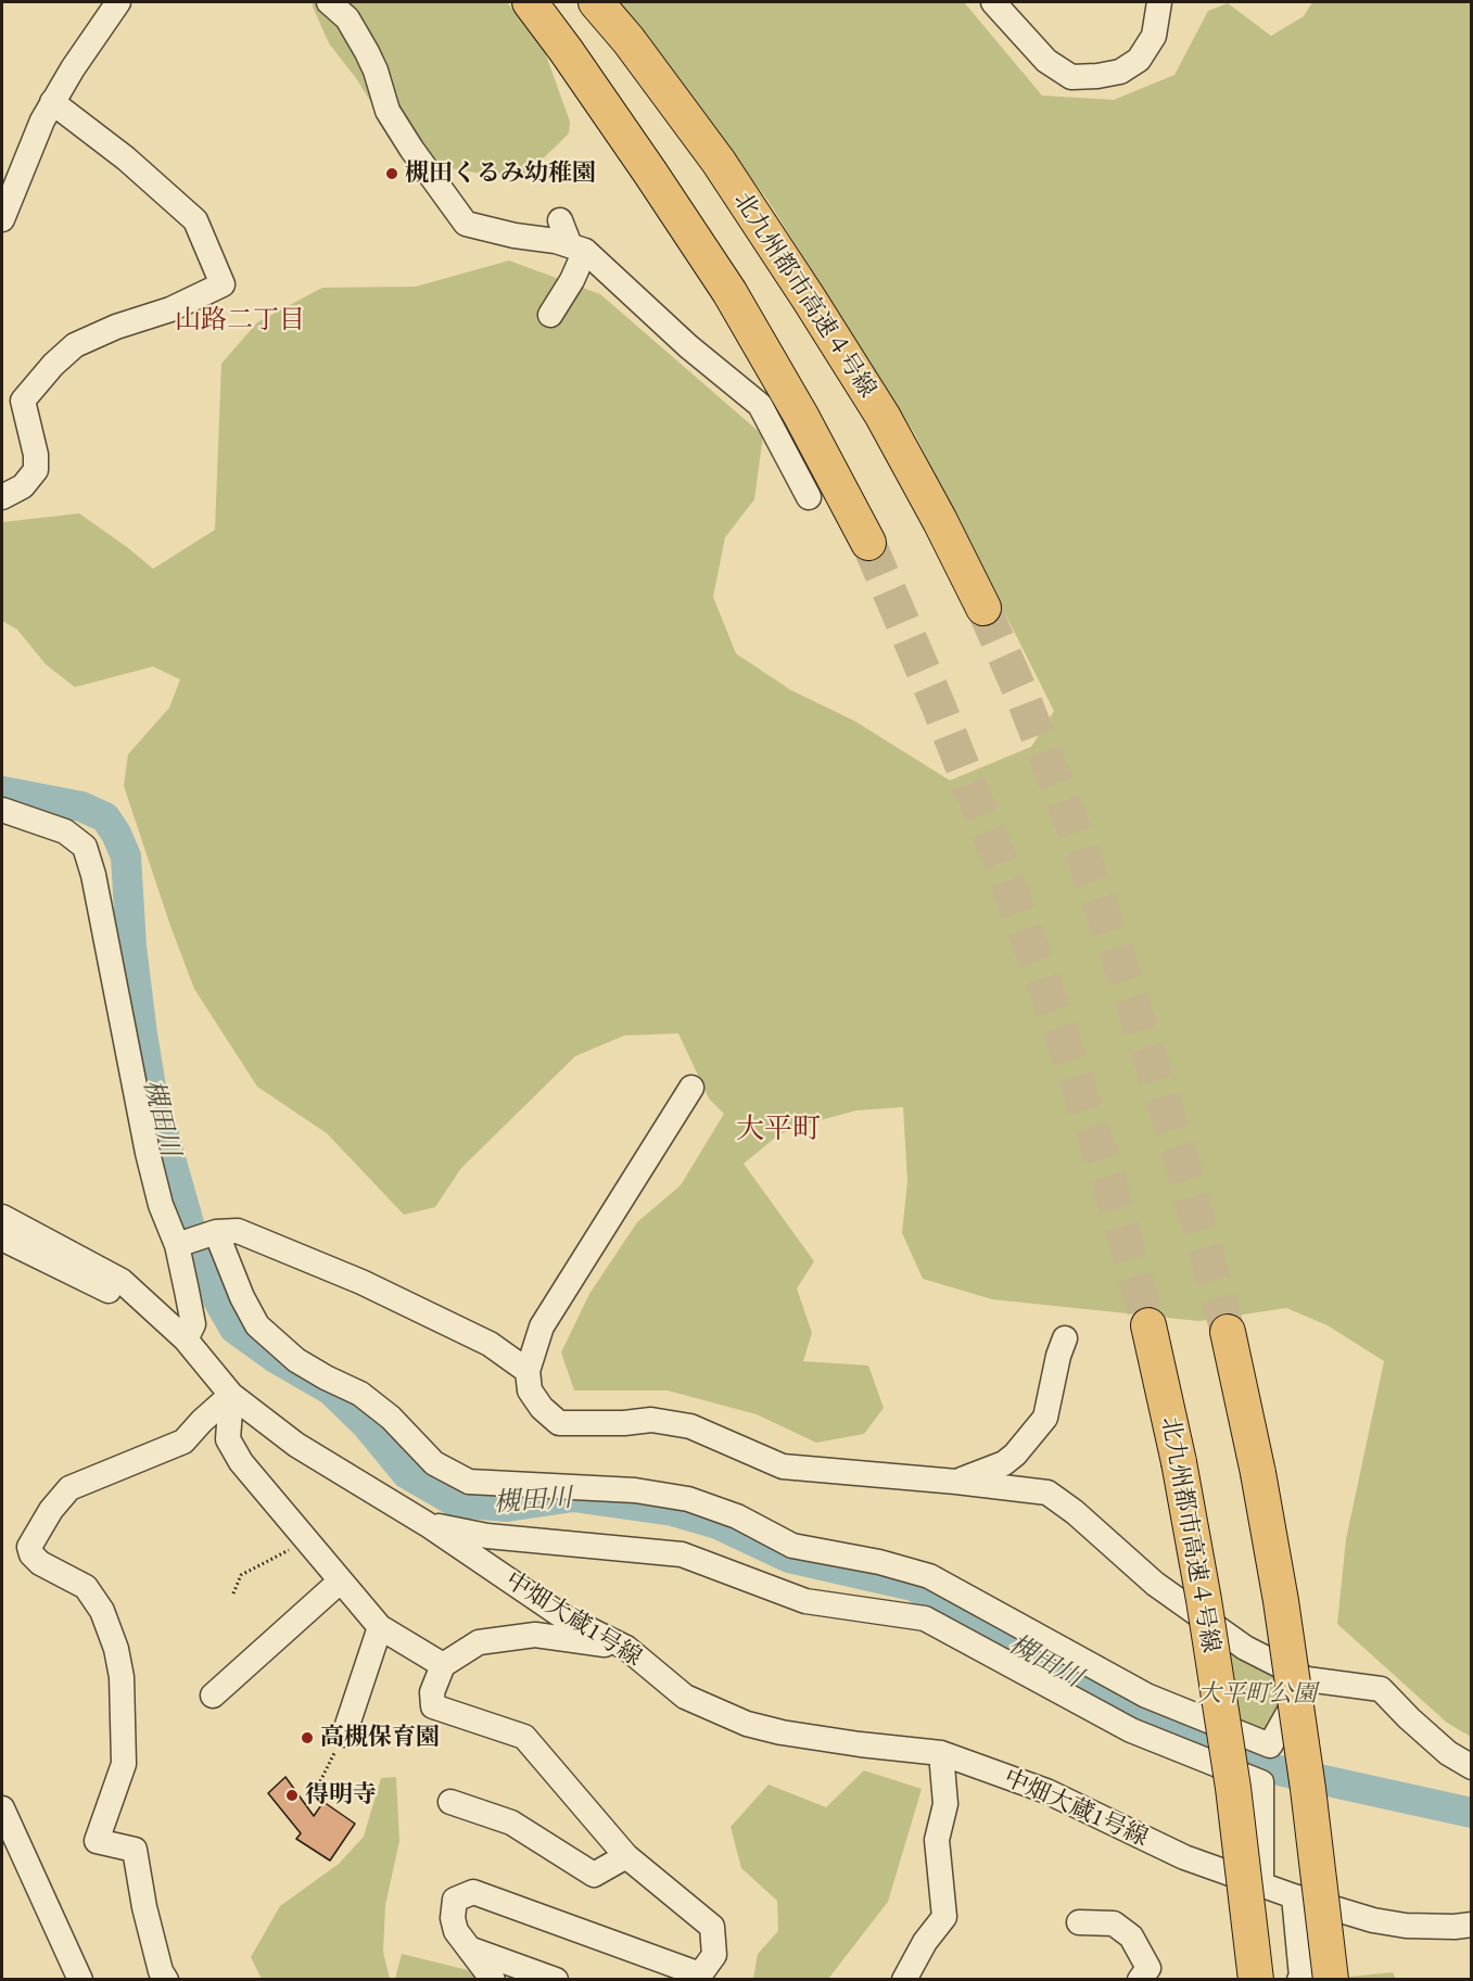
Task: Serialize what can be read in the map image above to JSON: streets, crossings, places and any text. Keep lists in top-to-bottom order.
{
  "streets": {
    "highway": ["北九州都市高速４号線"],
    "street": ["中畑大蔵1号線"]
  },
  "districts": ["山路二丁目", "大平町"],
  "water": ["槻田川"],
  "parks": ["大平町公園"],
  "places": ["槻田くるみ幼稚園", "高槻保育園", "得明寺"]
}
